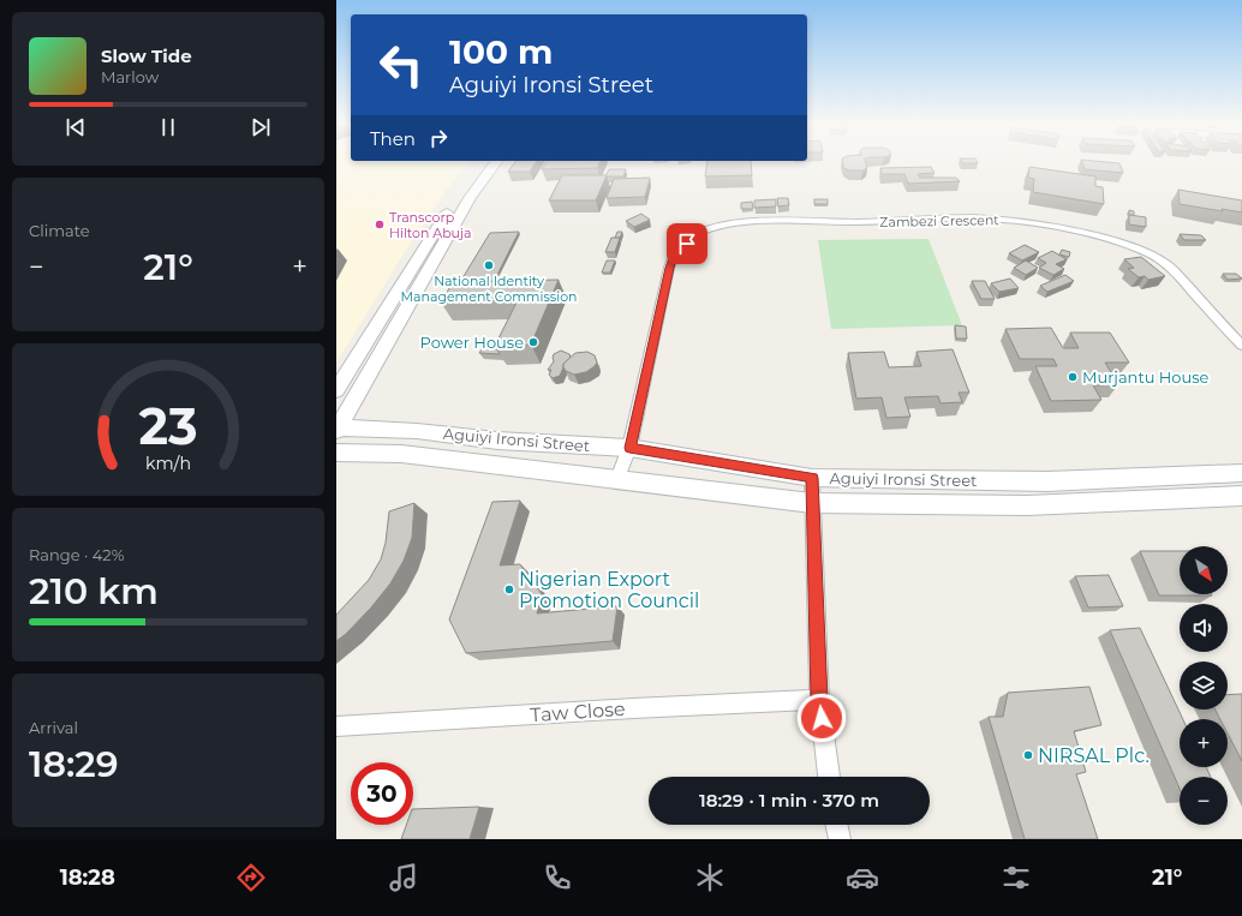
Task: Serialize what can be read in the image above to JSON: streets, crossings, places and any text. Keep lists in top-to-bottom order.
{
  "streets": {
    "main road": ["Aguiyi Ironsi Street"],
    "street": ["Zambezi Crescent", "Taw Close"]
  },
  "crossings": [
    ["Zambezi Crescent", "Aguiyi Ironsi Street"]
  ],
  "places": [
    "Transcorp Hilton Abuja",
    "National Identity Management Commission",
    "Power House",
    "Murjantu House",
    "Nigerian Export Promotion Council",
    "NIRSAL Plc."
  ],
  "north": "bottom right",
  "page": {
    "turn": ["100 m", "Aguiyi Ironsi Street"],
    "song": ["Slow Tide", "Marlow"],
    "then": "Then",
    "tile": [
      "Climate",
      ["Range · 42%", "210 km"],
      ["Arrival", "18:29"]
    ],
    "heat": ["−", "21°", "+"],
    "map_buttons": ["+", "−"],
    "limit": "30",
    "trip": "18:29 · 1 min · 370 m",
    "tabs": ["18:28", "21°"],
    "gauge": ["23", "km/h"]
  }
}
